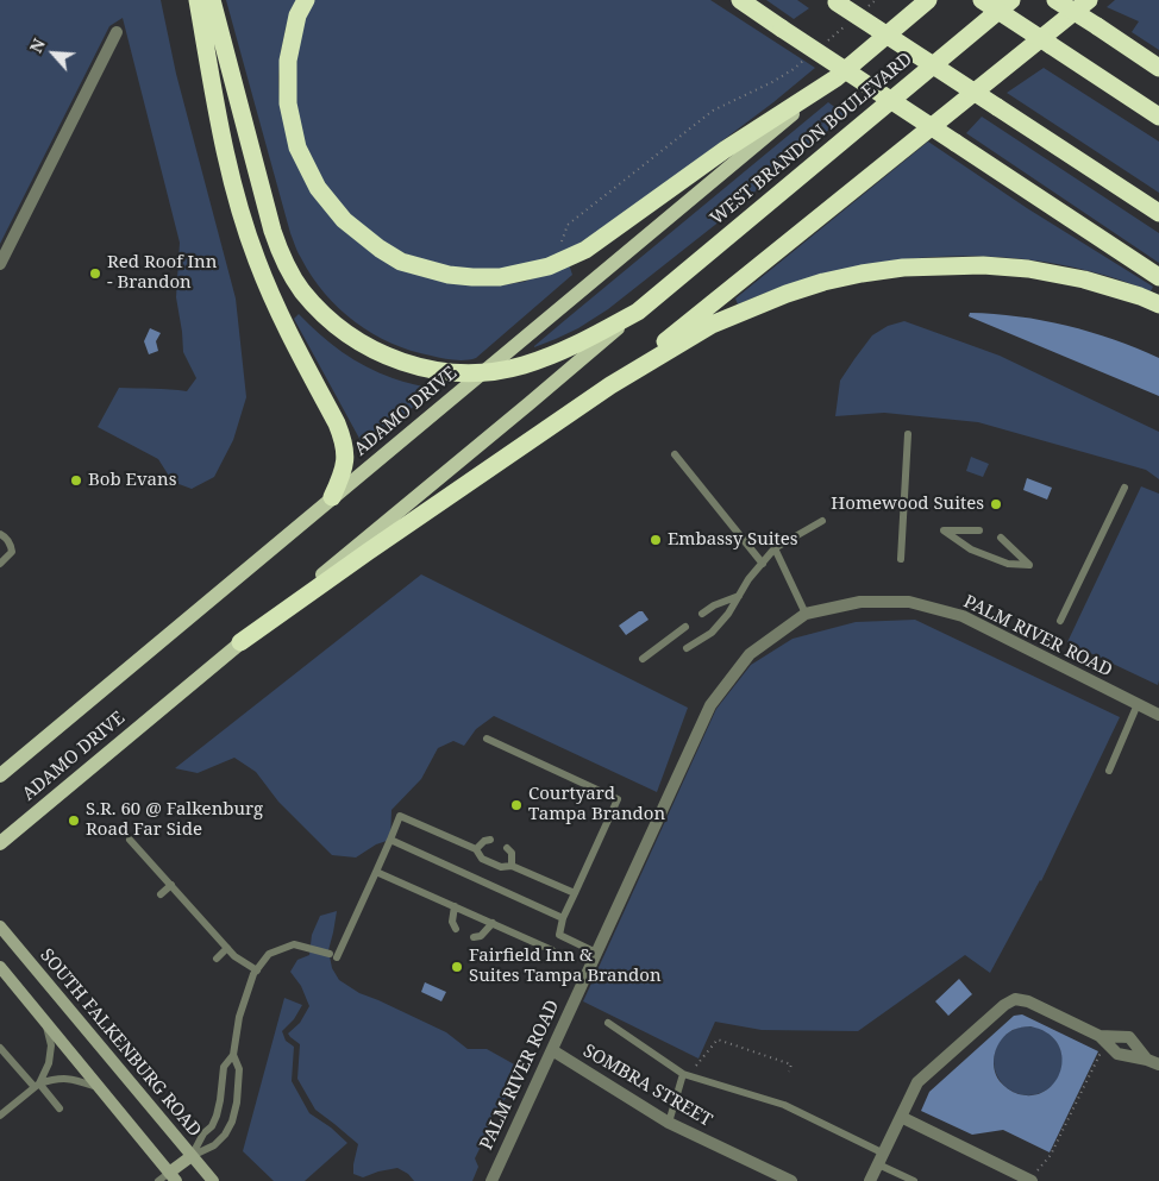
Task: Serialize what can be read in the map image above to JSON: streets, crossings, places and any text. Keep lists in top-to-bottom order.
{
  "streets": {
    "highway": ["WEST BRANDON BOULEVARD"],
    "main road": ["ADAMO DRIVE"],
    "street": ["PALM RIVER ROAD", "SOUTH FALKENBURG ROAD", "SOMBRA STREET"]
  },
  "crossings": [
    ["WEST BRANDON BOULEVARD", "ADAMO DRIVE"],
    ["PALM RIVER ROAD", "SOMBRA STREET"]
  ],
  "places": [
    "Red Roof Inn - Brandon",
    "Bob Evans",
    "Homewood Suites",
    "Embassy Suites",
    "Courtyard Tampa Brandon",
    "S.R. 60 @ Falkenburg Road Far Side",
    "Fairfield Inn & Suites Tampa Brandon"
  ],
  "north": "top left"
}
